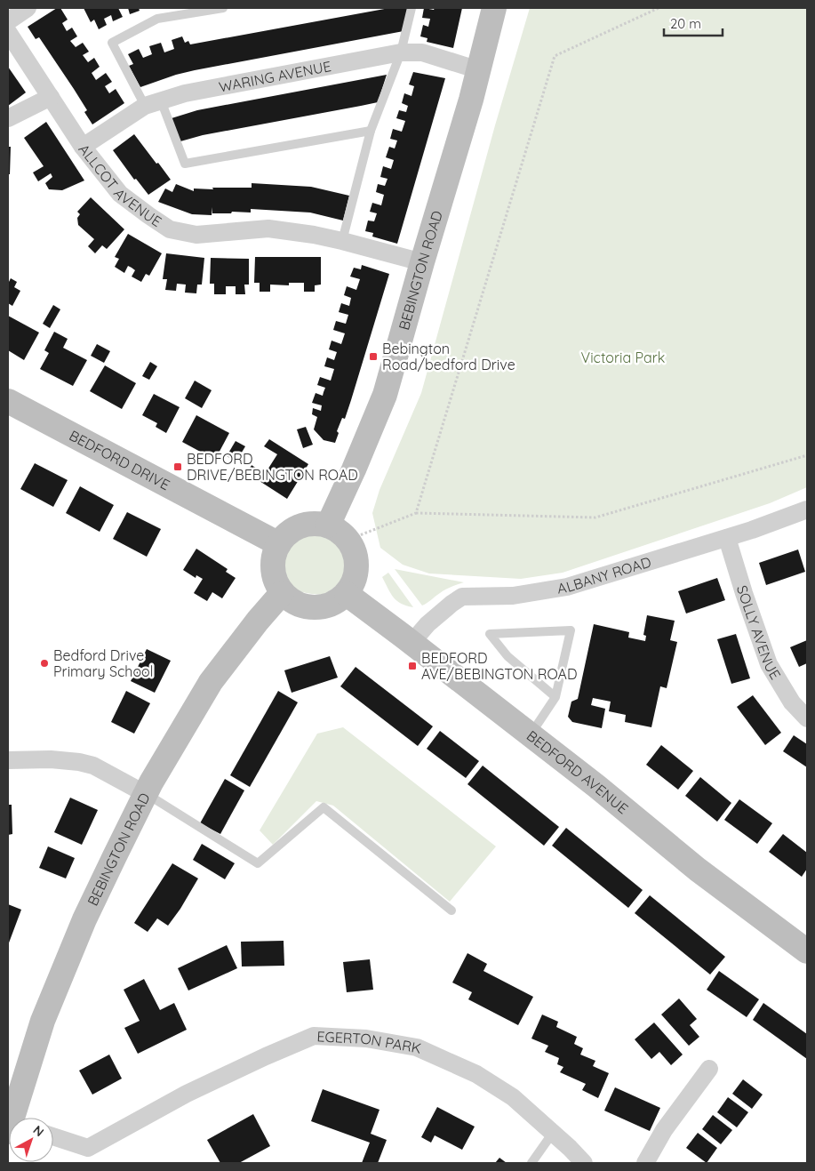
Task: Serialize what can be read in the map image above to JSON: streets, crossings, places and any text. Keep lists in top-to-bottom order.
{
  "streets": {
    "main road": ["BEBINGTON ROAD", "BEDFORD DRIVE", "BEDFORD AVENUE"],
    "street": [
      "WARING AVENUE",
      "ALLCOT AVENUE",
      "ALBANY ROAD",
      "SOLLY AVENUE",
      "EGERTON PARK"
    ]
  },
  "crossings": [
    ["WARING AVENUE", "ALLCOT AVENUE"],
    ["WARING AVENUE", "BEBINGTON ROAD"],
    ["ALLCOT AVENUE", "BEBINGTON ROAD"],
    ["BEBINGTON ROAD", "BEDFORD DRIVE"],
    ["BEBINGTON ROAD", "BEDFORD AVENUE"],
    ["BEDFORD DRIVE", "BEDFORD AVENUE"],
    ["ALBANY ROAD", "SOLLY AVENUE"],
    ["ALBANY ROAD", "BEDFORD AVENUE"]
  ],
  "parks": ["Victoria Park"],
  "places": {
    "transit": ["Bebington Road/bedford Drive", "BEDFORD DRIVE/BEBINGTON ROAD", "BEDFORD AVE/BEBINGTON ROAD"],
    "other": ["Bedford Drive Primary School"]
  },
  "scale_bar": "20 m",
  "north": "top right"
}
